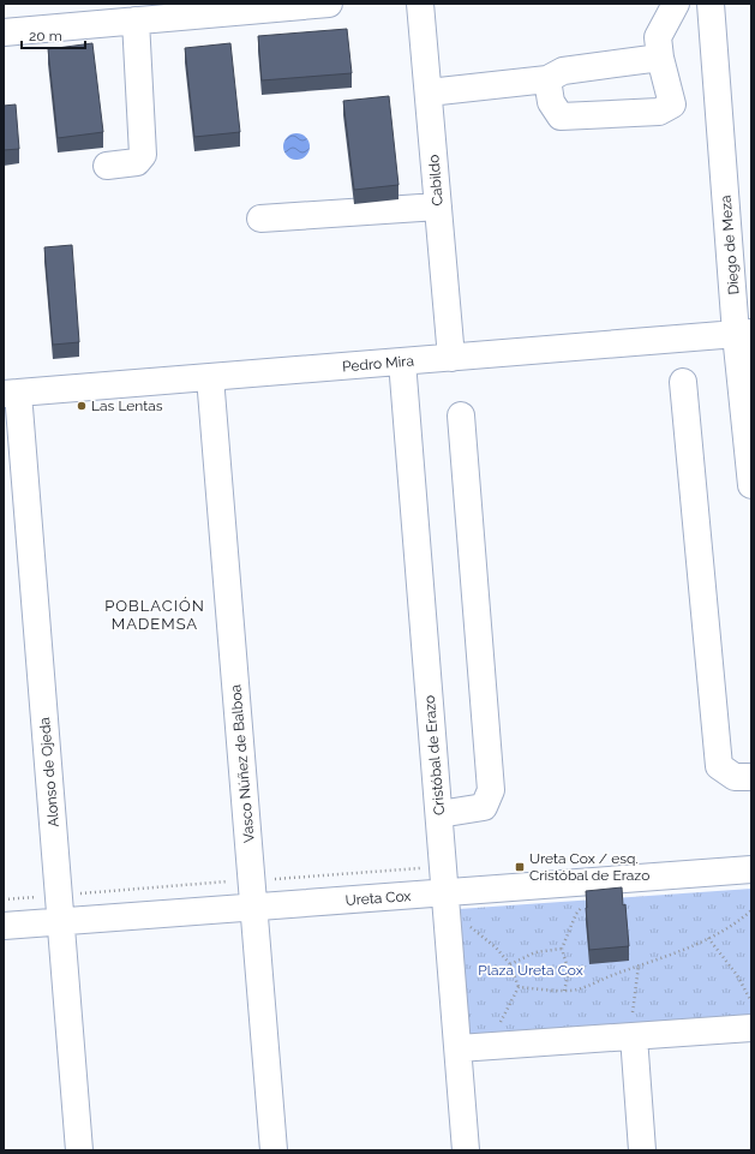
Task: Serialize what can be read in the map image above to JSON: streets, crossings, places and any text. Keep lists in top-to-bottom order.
{
  "streets": {
    "street": [
      "Cabildo",
      "Diego de Meza",
      "Pedro Mira",
      "Cristóbal de Erazo",
      "Vasco Núñez de Balboa",
      "Alonso de Ojeda",
      "Ureta Cox"
    ]
  },
  "crossings": [
    ["Cabildo", "Pedro Mira"],
    ["Diego de Meza", "Pedro Mira"],
    ["Pedro Mira", "Cristóbal de Erazo"],
    ["Pedro Mira", "Vasco Núñez de Balboa"],
    ["Pedro Mira", "Alonso de Ojeda"],
    ["Cristóbal de Erazo", "Ureta Cox"],
    ["Vasco Núñez de Balboa", "Ureta Cox"],
    ["Alonso de Ojeda", "Ureta Cox"]
  ],
  "districts": ["POBLACIÓN MADEMSA"],
  "parks": ["Plaza Ureta Cox"],
  "places": {
    "other": ["Las Lentas"],
    "transit": ["Ureta Cox / esq. Cristóbal de Erazo"]
  },
  "scale_bar": "20 m"
}
